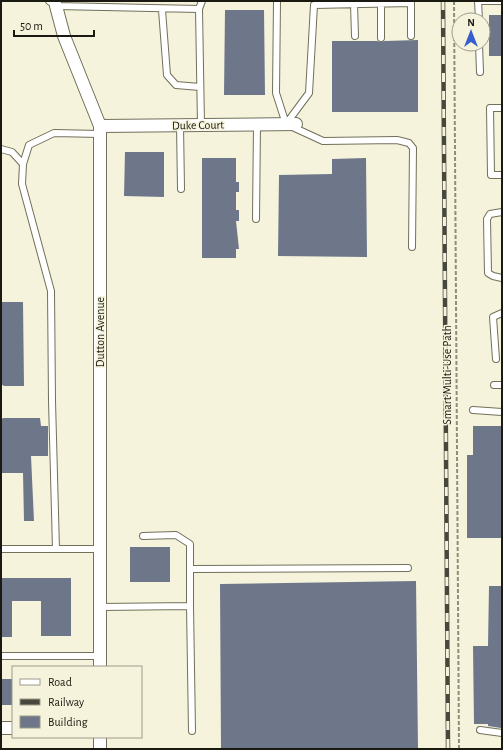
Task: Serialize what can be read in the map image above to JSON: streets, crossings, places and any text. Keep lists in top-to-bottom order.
{
  "streets": {
    "street": ["Duke Court", "Dutton Avenue"],
    "path": ["Smart Multi-Use Path"]
  },
  "crossings": [
    ["Duke Court", "Dutton Avenue"]
  ],
  "legend": ["Road", "Railway", "Building"],
  "scale_bar": "50 m",
  "north": "top"
}
